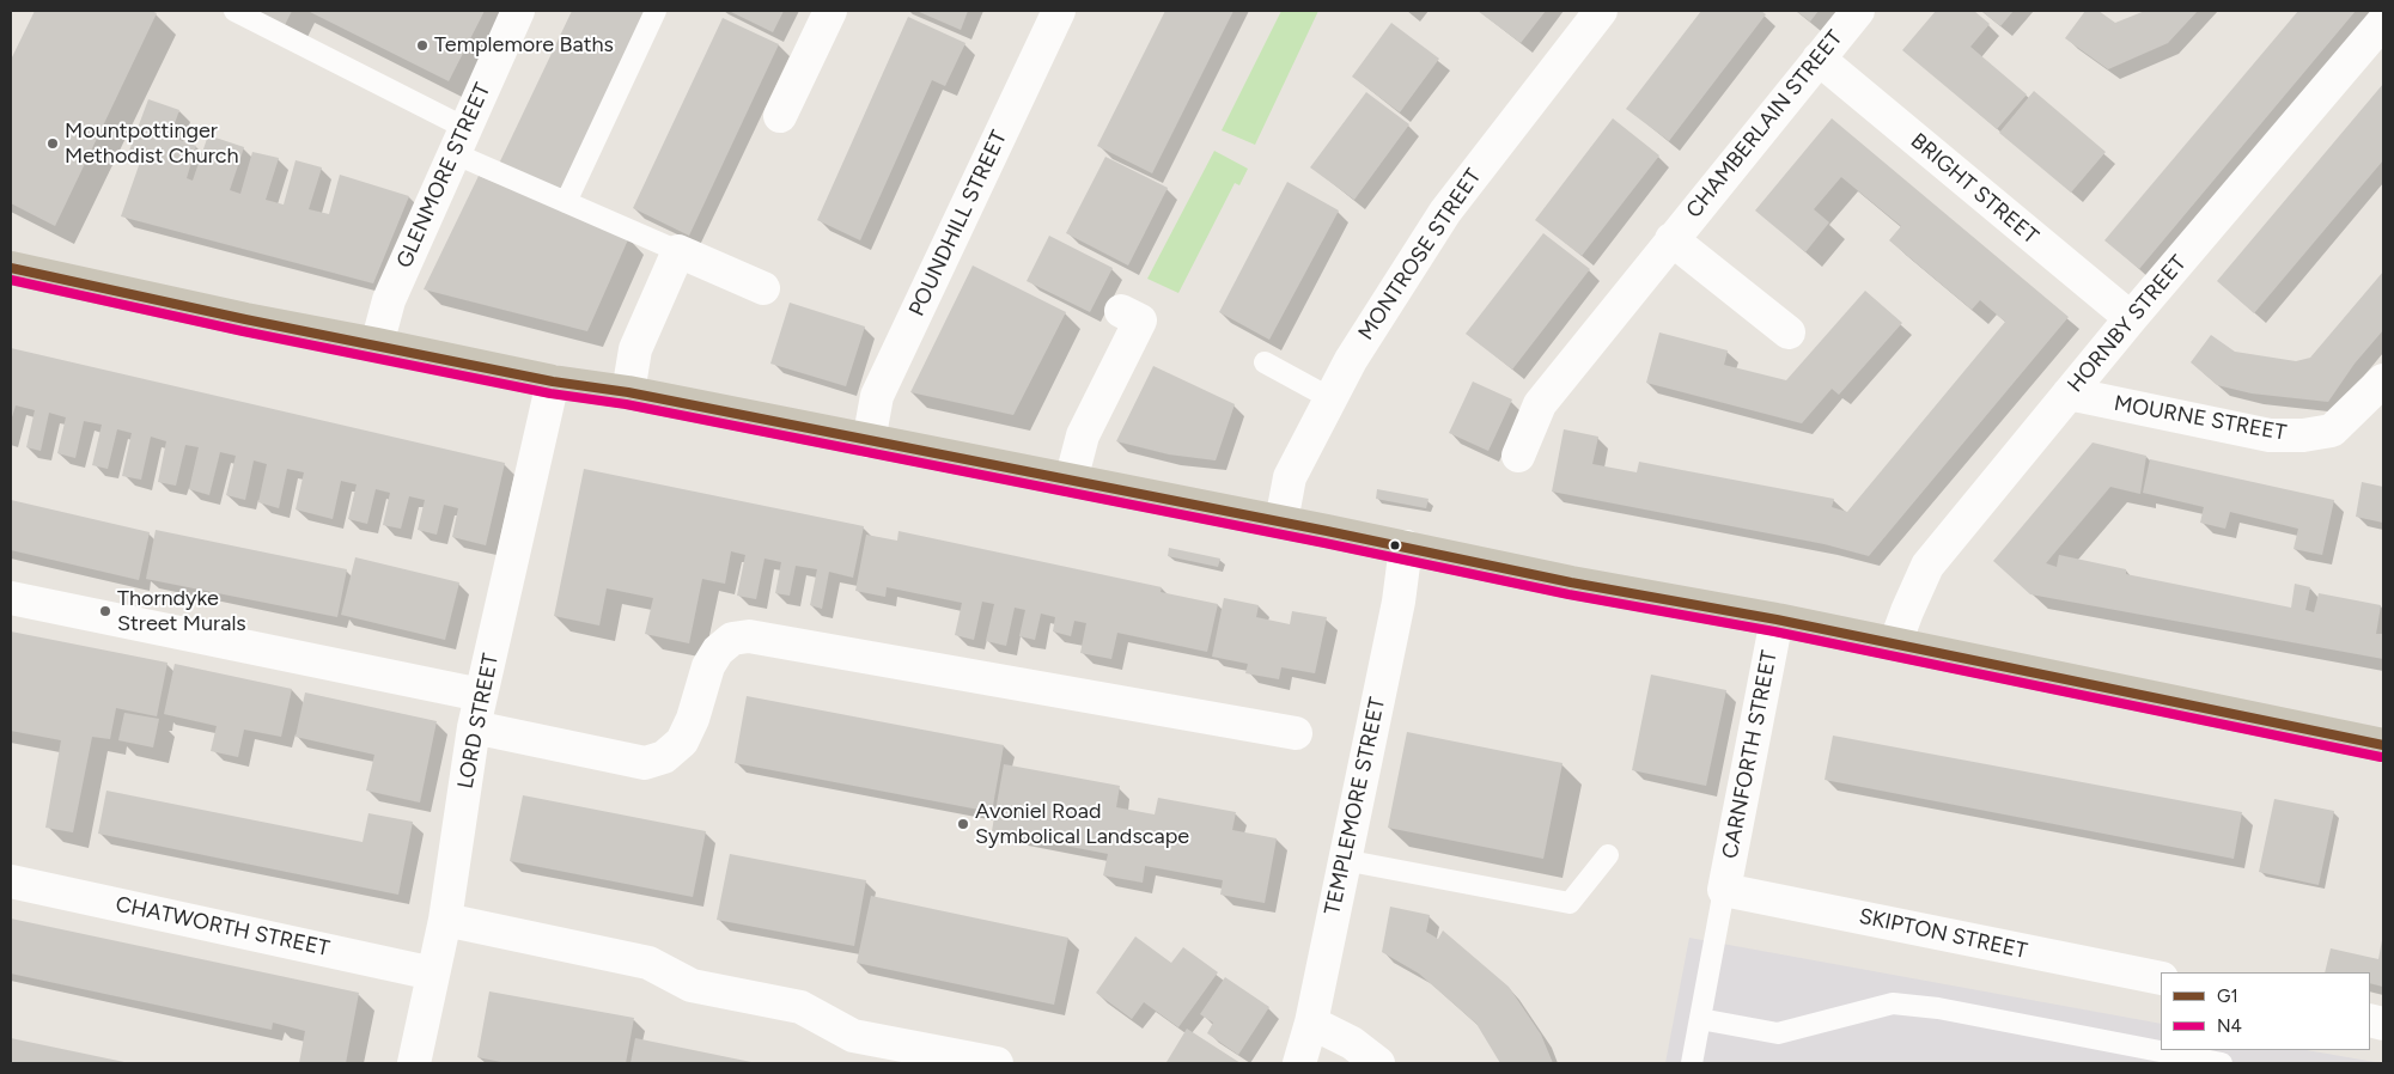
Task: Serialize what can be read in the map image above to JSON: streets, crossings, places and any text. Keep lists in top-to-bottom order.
{
  "streets": {
    "street": [
      "CHAMBERLAIN STREET",
      "GLENMORE STREET",
      "BRIGHT STREET",
      "POUNDHILL STREET",
      "MONTROSE STREET",
      "HORNBY STREET",
      "MOURNE STREET",
      "LORD STREET",
      "CARNFORTH STREET",
      "TEMPLEMORE STREET",
      "CHATWORTH STREET",
      "SKIPTON STREET"
    ]
  },
  "crossings": [
    ["CHAMBERLAIN STREET", "BRIGHT STREET"],
    ["BRIGHT STREET", "HORNBY STREET"],
    ["HORNBY STREET", "MOURNE STREET"],
    ["LORD STREET", "CHATWORTH STREET"],
    ["CARNFORTH STREET", "SKIPTON STREET"]
  ],
  "places": [
    "Templemore Baths",
    "Mountpottinger Methodist Church",
    "Thorndyke Street Murals",
    "Avoniel Road Symbolical Landscape"
  ],
  "lines": ["transit line G1", "transit line N4"],
  "legend": ["G1", "N4"]
}
